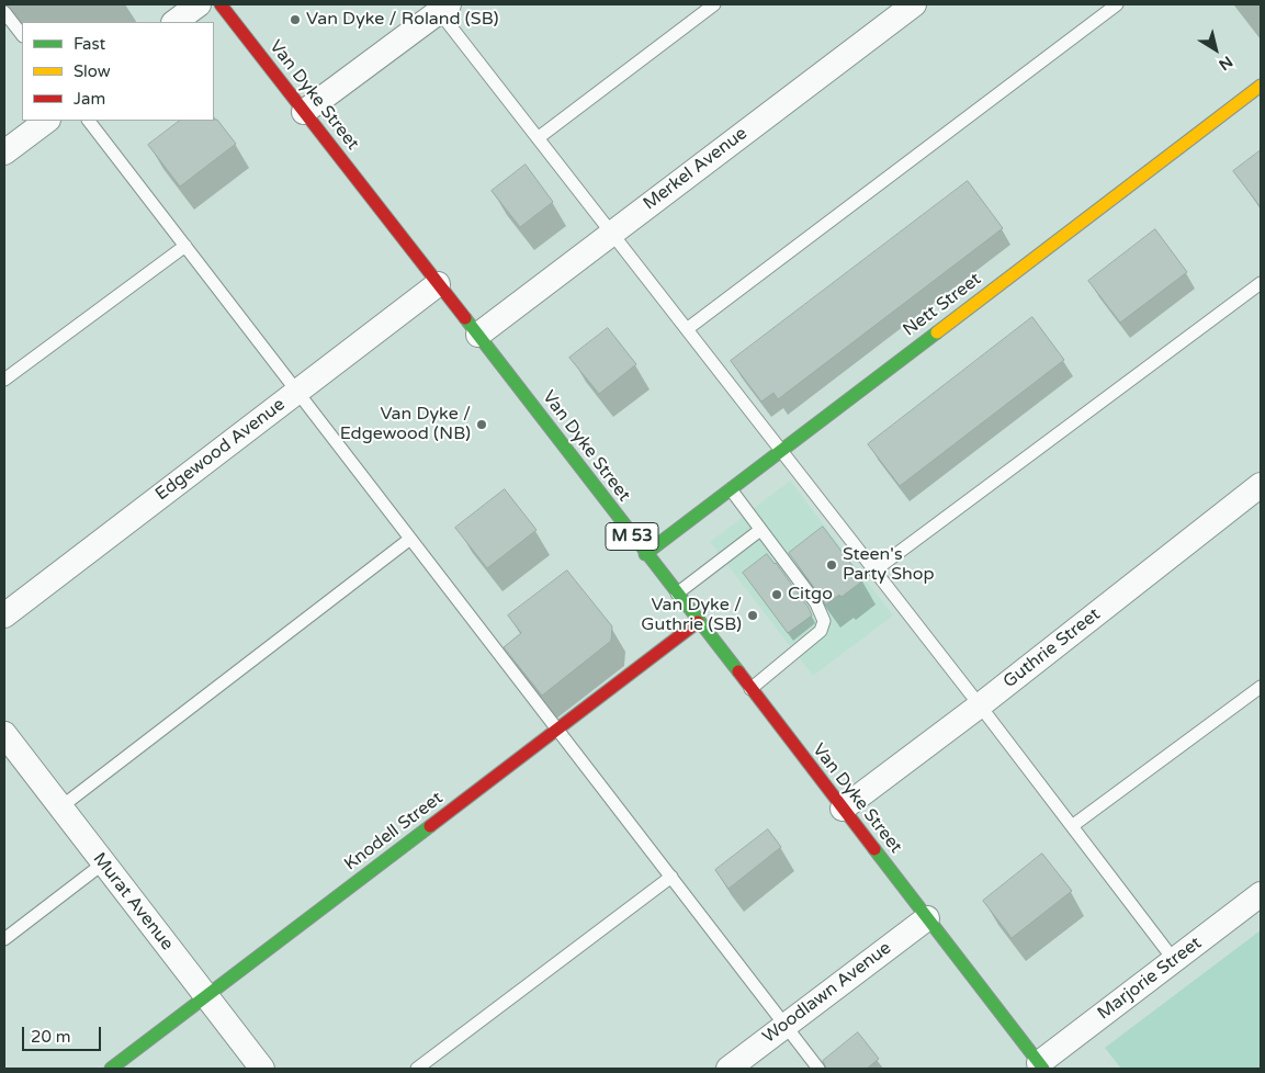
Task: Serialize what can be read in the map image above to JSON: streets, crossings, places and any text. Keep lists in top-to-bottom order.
{
  "streets": {
    "street": [
      "Van Dyke Street",
      "Merkel Avenue",
      "Nett Street",
      "Edgewood Avenue",
      "M 53",
      "Guthrie Street",
      "Knodell Street",
      "Murat Avenue",
      "Marjorie Street",
      "Woodlawn Avenue"
    ]
  },
  "crossings": [
    ["Van Dyke Street", "Merkel Avenue"],
    ["Van Dyke Street", "Nett Street"],
    ["Van Dyke Street", "Edgewood Avenue"],
    ["Van Dyke Street", "Guthrie Street"],
    ["Van Dyke Street", "Knodell Street"],
    ["Van Dyke Street", "Marjorie Street"],
    ["Van Dyke Street", "Woodlawn Avenue"],
    ["Knodell Street", "Murat Avenue"]
  ],
  "places": [
    "Van Dyke / Roland (SB)",
    "Van Dyke / Edgewood (NB)",
    "Steen's Party Shop",
    "Citgo",
    "Van Dyke / Guthrie (SB)"
  ],
  "legend": ["Fast", "Slow", "Jam"],
  "scale_bar": "20 m",
  "north": "bottom right"
}
